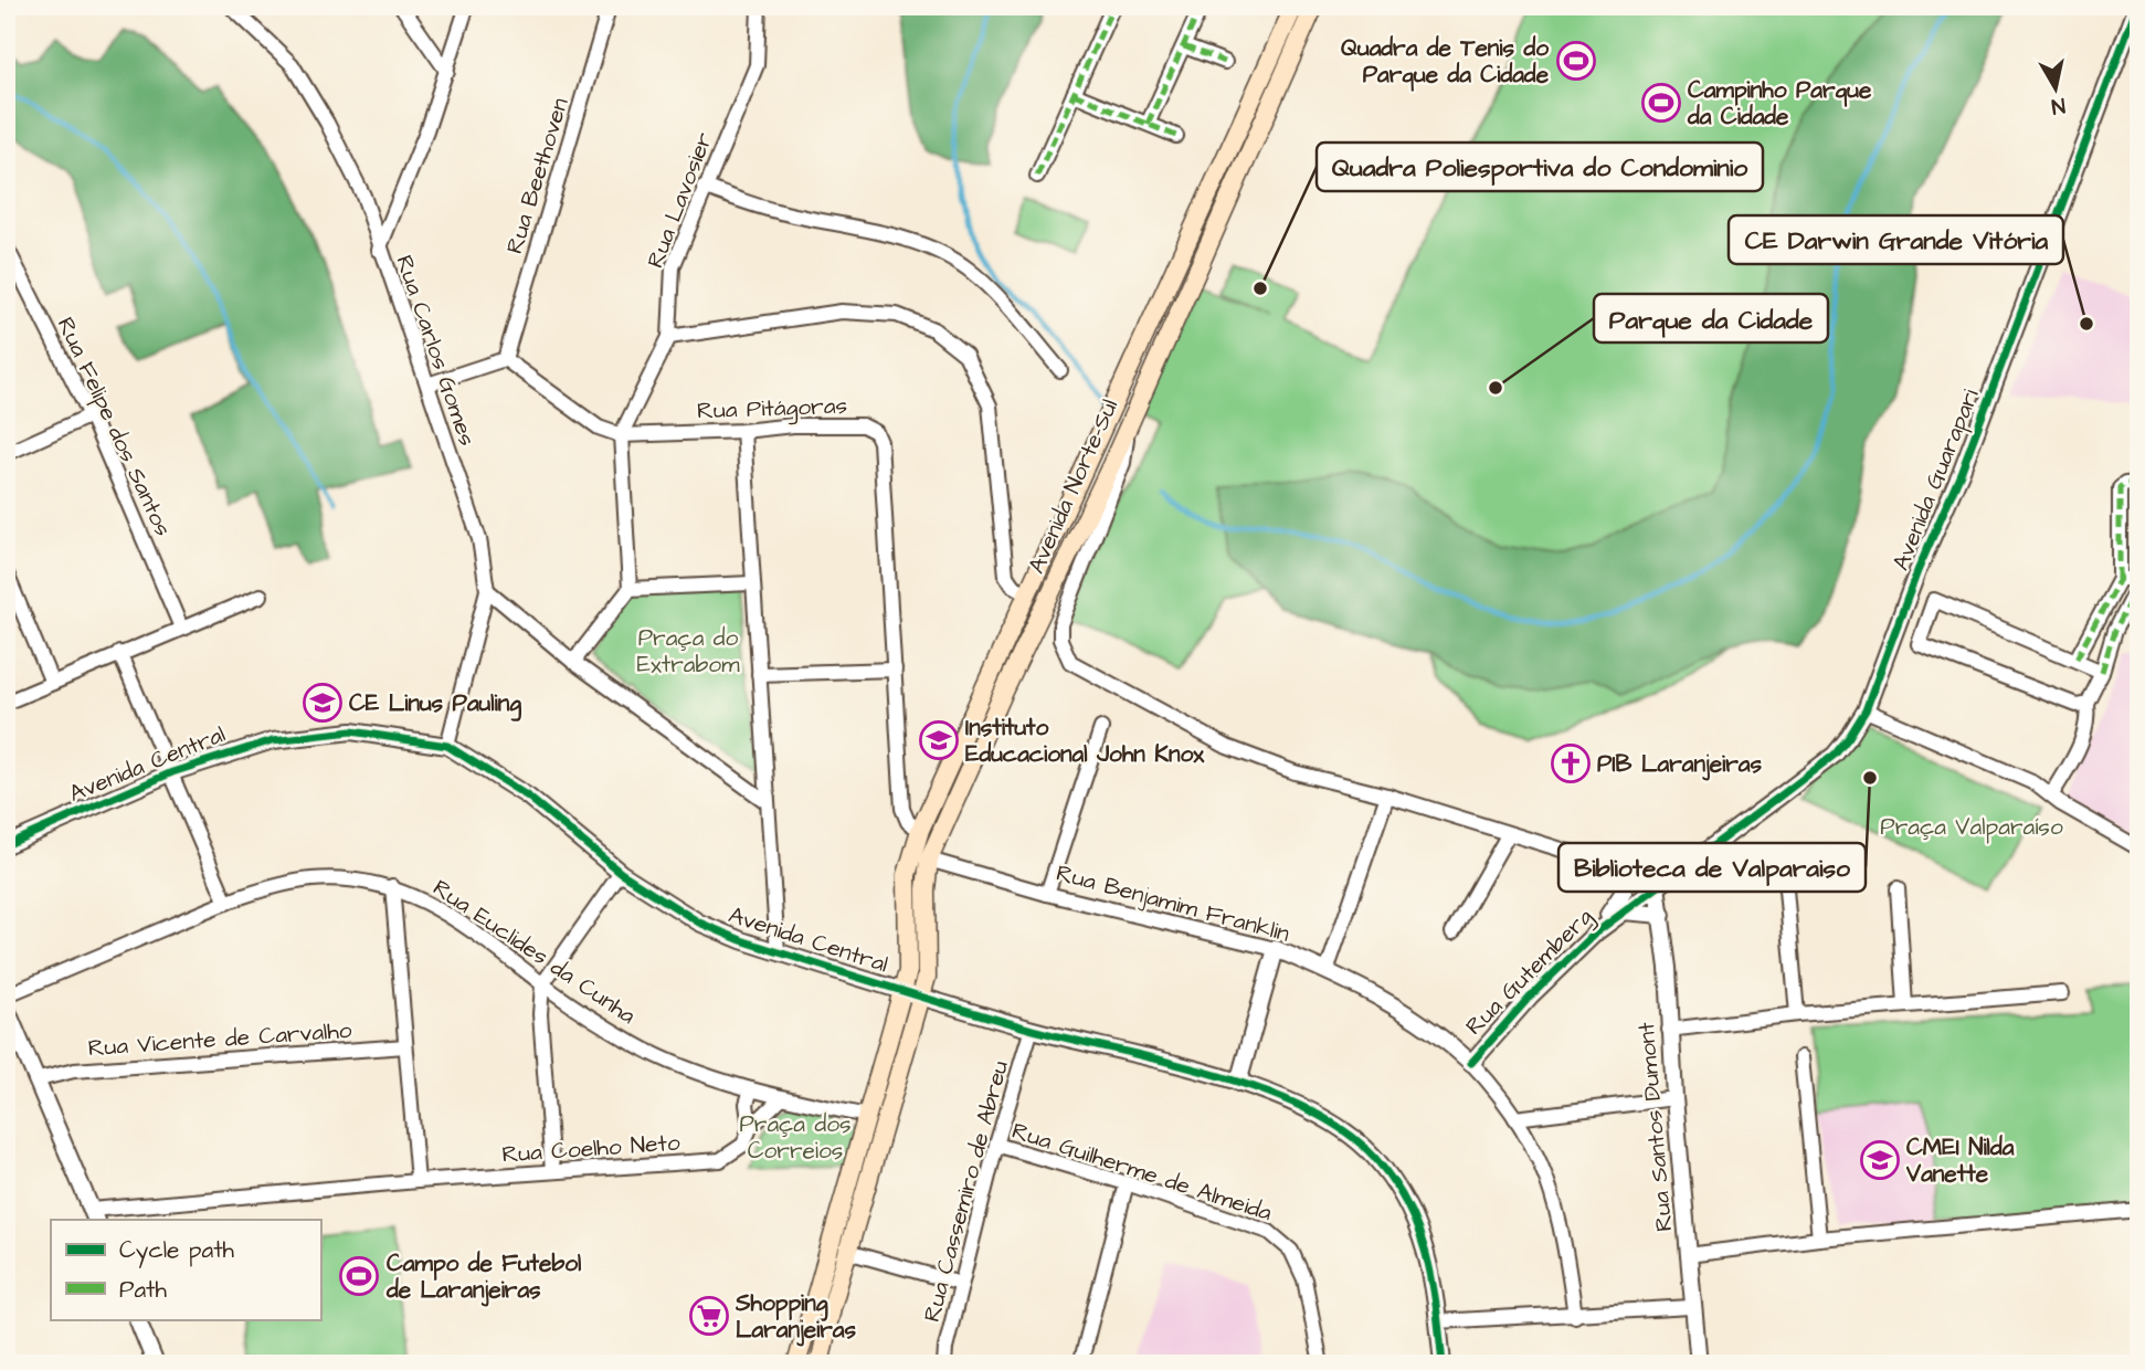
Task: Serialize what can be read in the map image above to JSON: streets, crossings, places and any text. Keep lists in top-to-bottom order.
{
  "streets": {
    "main road": ["Avenida Norte-Sul"],
    "street": [
      "Rua Beethoven",
      "Rua Lavosier",
      "Rua Carlos Gomes",
      "Rua Pitágoras",
      "Rua Felipe dos Santos",
      "Avenida Guarapari",
      "Avenida Central",
      "Rua Benjamim Franklin",
      "Rua Euclides da Cunha",
      "Rua Gutemberg",
      "Rua Vicente de Carvalho",
      "Rua Santos Dumont",
      "Rua Coelho Neto",
      "Rua Guilherme de Almeida",
      "Rua Cassemiro de Abreu"
    ]
  },
  "crossings": [
    ["Rua Beethoven", "Rua Pitágoras"],
    ["Rua Lavosier", "Rua Pitágoras"],
    ["Rua Carlos Gomes", "Avenida Central"],
    ["Rua Pitágoras", "Avenida Norte-Sul"],
    ["Avenida Guarapari", "Rua Gutemberg"],
    ["Avenida Guarapari", "Rua Santos Dumont"],
    ["Avenida Norte-Sul", "Avenida Central"],
    ["Avenida Norte-Sul", "Rua Benjamim Franklin"],
    ["Avenida Norte-Sul", "Rua Euclides da Cunha"],
    ["Avenida Central", "Rua Cassemiro de Abreu"],
    ["Rua Benjamim Franklin", "Rua Gutemberg"],
    ["Rua Euclides da Cunha", "Rua Coelho Neto"],
    ["Rua Gutemberg", "Rua Santos Dumont"],
    ["Rua Guilherme de Almeida", "Rua Cassemiro de Abreu"]
  ],
  "parks": ["Praça do Extrabom", "Praça Valparaíso", "Praça dos Correios"],
  "places": {
    "sports": ["Quadra de Tenis do Parque da Cidade", "Campinho Parque da Cidade", "Campo de Futebol de Laranjeiras"],
    "other": [
      "Quadra Poliesportiva do Condominio",
      "CE Darwin Grande Vitória",
      "Parque da Cidade",
      "Biblioteca de Valparaiso"
    ],
    "school or university": ["CE Linus Pauling", "Instituto Educacional John Knox", "CMEI Nilda Vanette"],
    "church": ["PIB Laranjeiras"],
    "supermarket": ["Shopping Laranjeiras"]
  },
  "legend": ["Cycle path", "Path"],
  "north": "bottom"
}
